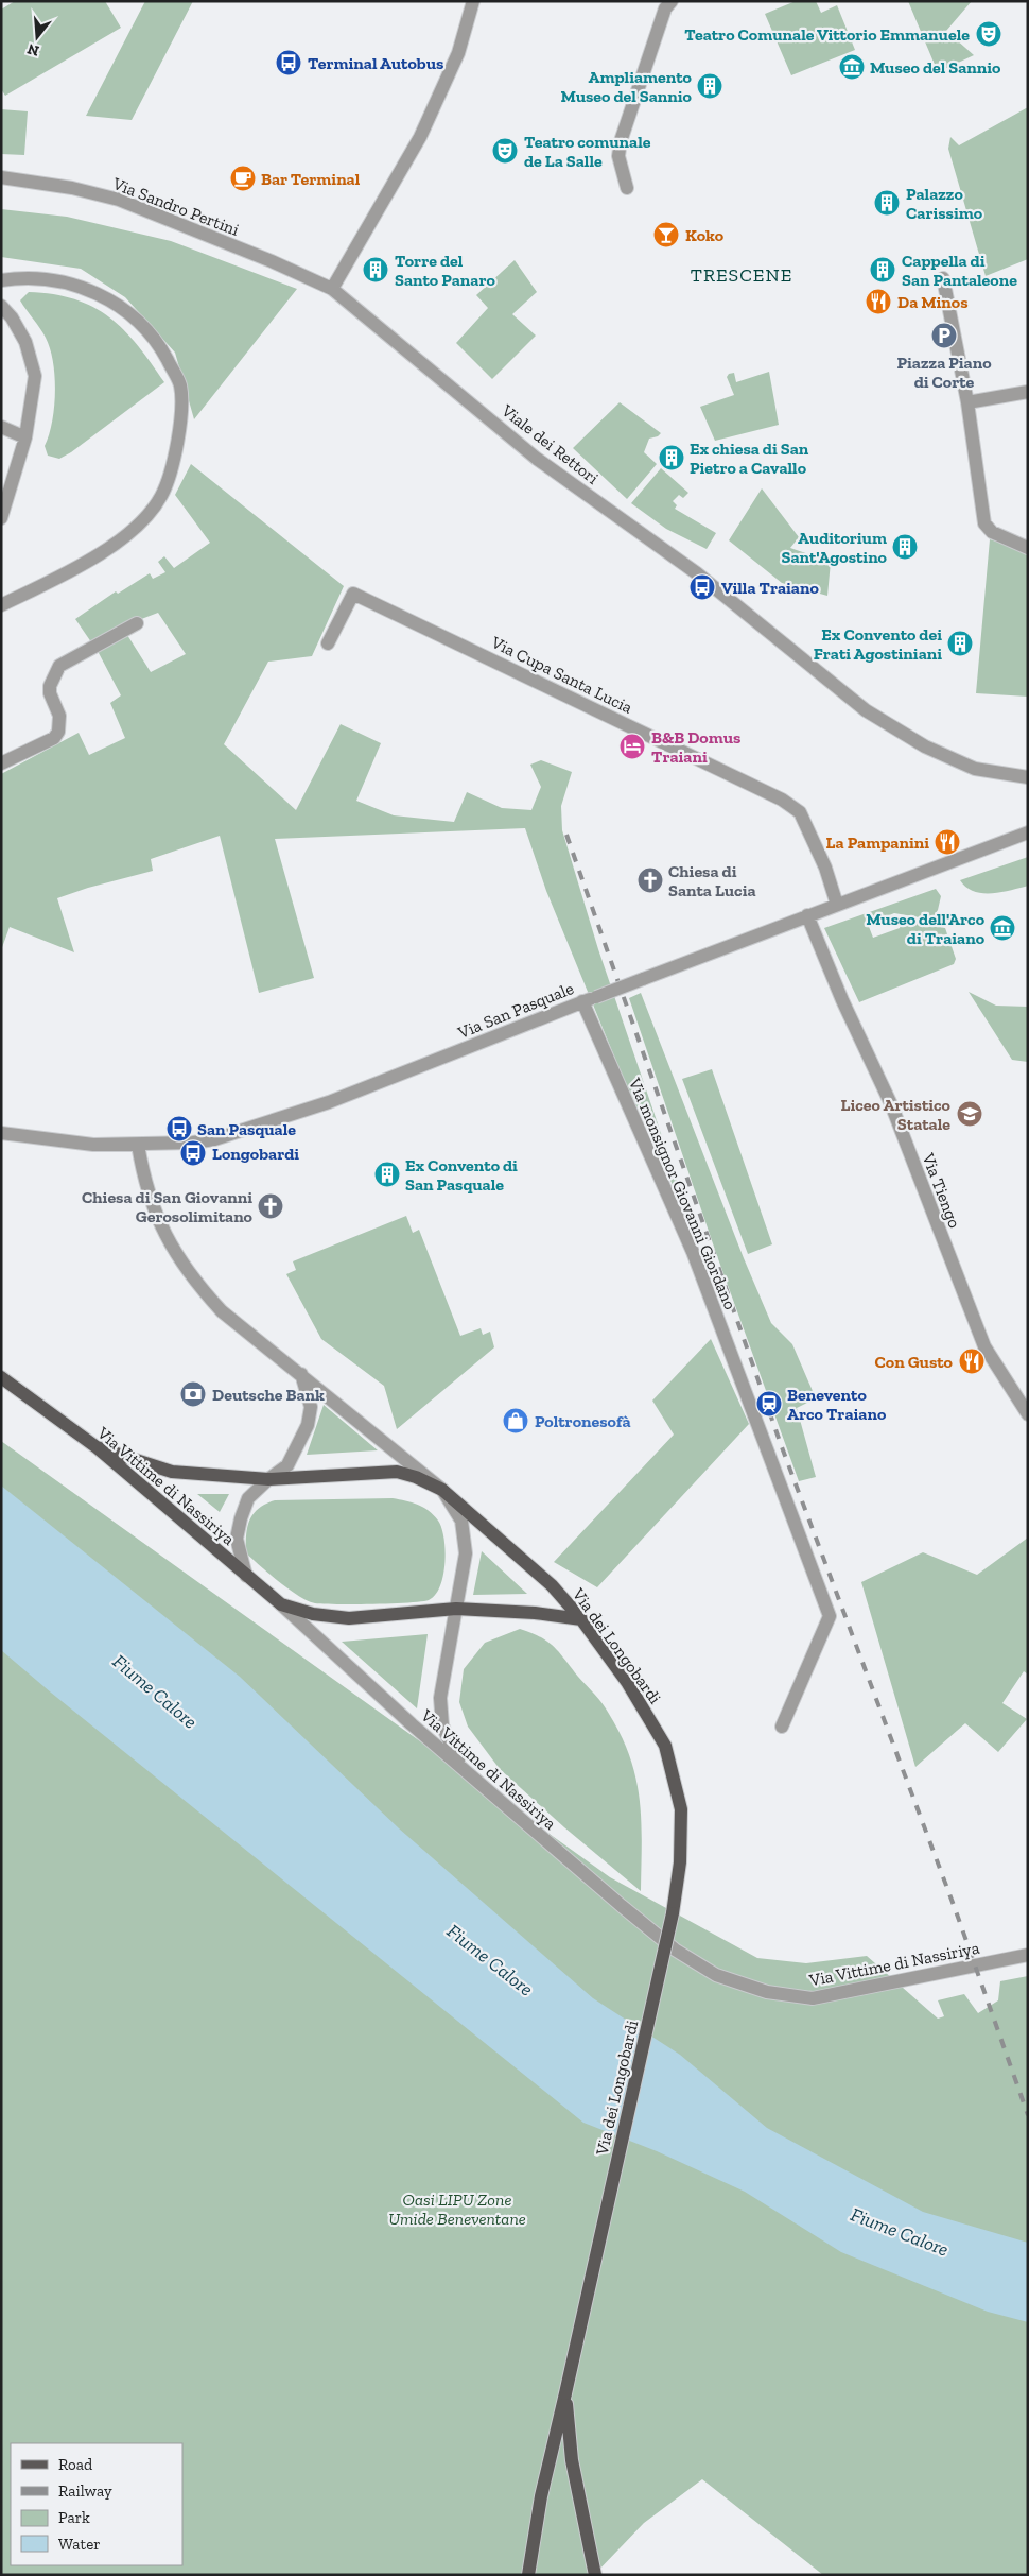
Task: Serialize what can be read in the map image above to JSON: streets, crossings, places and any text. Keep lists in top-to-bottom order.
{
  "streets": {
    "main road": ["Via Vittime di Nassiriya", "Via dei Longobardi"],
    "street": [
      "Via Sandro Pertini",
      "Viale dei Rettori",
      "Via Cupa Santa Lucia",
      "Via San Pasquale",
      "Via Tiengo",
      "Via monsignor Giovanni Giordano"
    ]
  },
  "crossings": [
    ["Via Sandro Pertini", "Viale dei Rettori"],
    ["Via Cupa Santa Lucia", "Via San Pasquale"],
    ["Via San Pasquale", "Via Tiengo"],
    ["Via San Pasquale", "Via monsignor Giovanni Giordano"],
    ["Via San Pasquale", "Via dei Longobardi"]
  ],
  "districts": ["TRESCENE"],
  "water": ["Fiume Calore"],
  "parks": ["Oasi LIPU Zone Umide Beneventane"],
  "places": {
    "theatre": ["Teatro Comunale Vittorio Emmanuele", "Teatro comunale de La Salle"],
    "bus stop": [
      "Terminal Autobus",
      "Villa Traiano",
      "San Pasquale",
      "Longobardi"
    ],
    "museum": ["Museo del Sannio", "Museo dell'Arco di Traiano"],
    "building": [
      "Ampliamento Museo del Sannio",
      "Palazzo Carissimo",
      "Torre del Santo Panaro",
      "Cappella di San Pantaleone",
      "Ex chiesa di San Pietro a Cavallo",
      "Auditorium Sant'Agostino",
      "Ex Convento dei Frati Agostiniani",
      "Ex Convento di San Pasquale"
    ],
    "cafe": ["Bar Terminal"],
    "bar": ["Koko"],
    "restaurant": ["Da Minos", "La Pampanini", "Con Gusto"],
    "parking": ["Piazza Piano di Corte"],
    "hotel": ["B&B Domus Traiani"],
    "church": ["Chiesa di Santa Lucia", "Chiesa di San Giovanni Gerosolimitano"],
    "school or university": ["Liceo Artistico Statale"],
    "bank": ["Deutsche Bank"],
    "station": ["Benevento Arco Traiano"],
    "shop": ["Poltronesofà"]
  },
  "legend": [
    "Road",
    "Railway",
    "Park",
    "Water"
  ],
  "north": "bottom"
}
